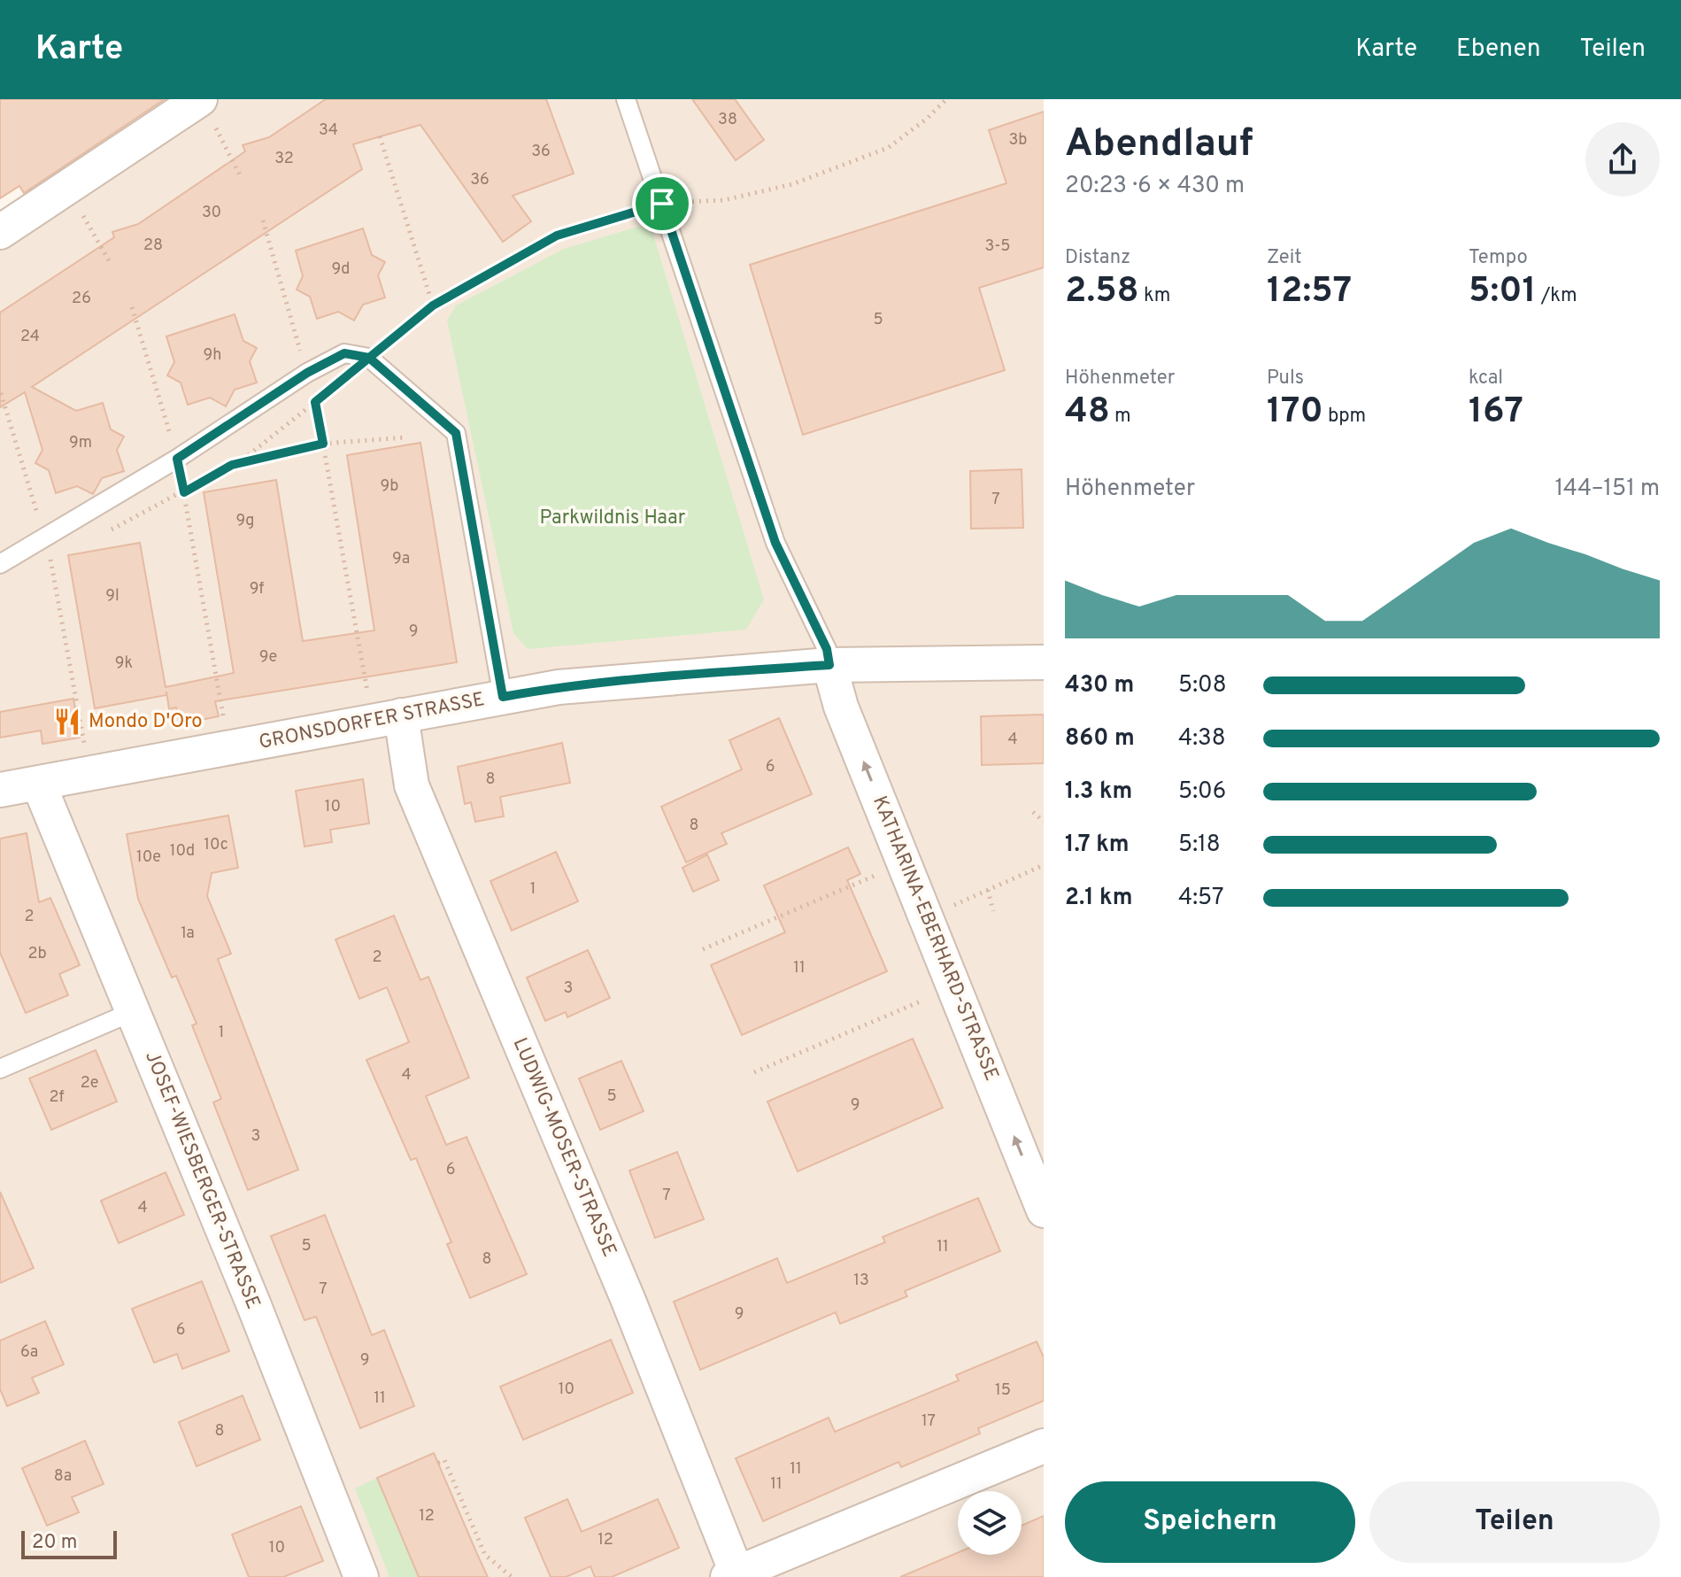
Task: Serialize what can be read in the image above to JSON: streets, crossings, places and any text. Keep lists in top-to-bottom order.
{
  "streets": {
    "street": [
      "GRONSDORFER STRASSE",
      "KATHARINA-EBERHARD-STRASSE",
      "LUDWIG-MOSER-STRASSE",
      "JOSEF-WIESBERGER-STRASSE"
    ]
  },
  "crossings": [
    ["GRONSDORFER STRASSE", "KATHARINA-EBERHARD-STRASSE"],
    ["GRONSDORFER STRASSE", "LUDWIG-MOSER-STRASSE"],
    ["GRONSDORFER STRASSE", "JOSEF-WIESBERGER-STRASSE"]
  ],
  "one_way": ["KATHARINA-EBERHARD-STRASSE"],
  "parks": ["Parkwildnis Haar"],
  "places": {
    "restaurant": ["Mondo D'Oro"]
  },
  "house_numbers": [
    "38",
    "34",
    "3b",
    "36",
    "32",
    "36",
    "30",
    "28",
    "3-5",
    "9d",
    "26",
    "5",
    "24",
    "9h",
    "9m",
    "9b",
    "7",
    "9g",
    "9a",
    "9f",
    "9l",
    "9",
    "9e",
    "9k",
    "4",
    "6",
    "8",
    "10",
    "8",
    "10c",
    "10d",
    "10e",
    "1",
    "2",
    "1a",
    "2b",
    "2",
    "11",
    "3",
    "1",
    "4",
    "2e",
    "5",
    "2f",
    "9",
    "3",
    "6",
    "7",
    "4",
    "5",
    "11",
    "8",
    "13",
    "7",
    "9",
    "6",
    "6a",
    "9",
    "10",
    "15",
    "11",
    "17",
    "8",
    "11",
    "8a",
    "11",
    "12",
    "12",
    "10"
  ],
  "scale_bar": "20 m",
  "page": {
    "header": "Karte",
    "nav": ["Karte", "Ebenen", "Teilen"],
    "heading": ["Abendlauf", "20:23 · 6 × 430 m"],
    "stats": [
      ["Distanz", "2.58 km"],
      ["Zeit", "12:57"],
      ["Tempo", "5:01 /km"],
      ["Höhenmeter", "48 m"],
      ["Puls", "170 bpm"],
      ["kcal", "167"]
    ],
    "chart": ["Höhenmeter", "144–151 m"],
    "list": [
      {
        "name": "430 m",
        "note": "5:08"
      },
      {
        "name": "860 m",
        "note": "4:38"
      },
      {
        "name": "1.3 km",
        "note": "5:06"
      },
      {
        "name": "1.7 km",
        "note": "5:18"
      },
      {
        "name": "2.1 km",
        "note": "4:57"
      }
    ],
    "buttons": ["Speichern", "Teilen"],
    "scale": "20 m"
  }
}
